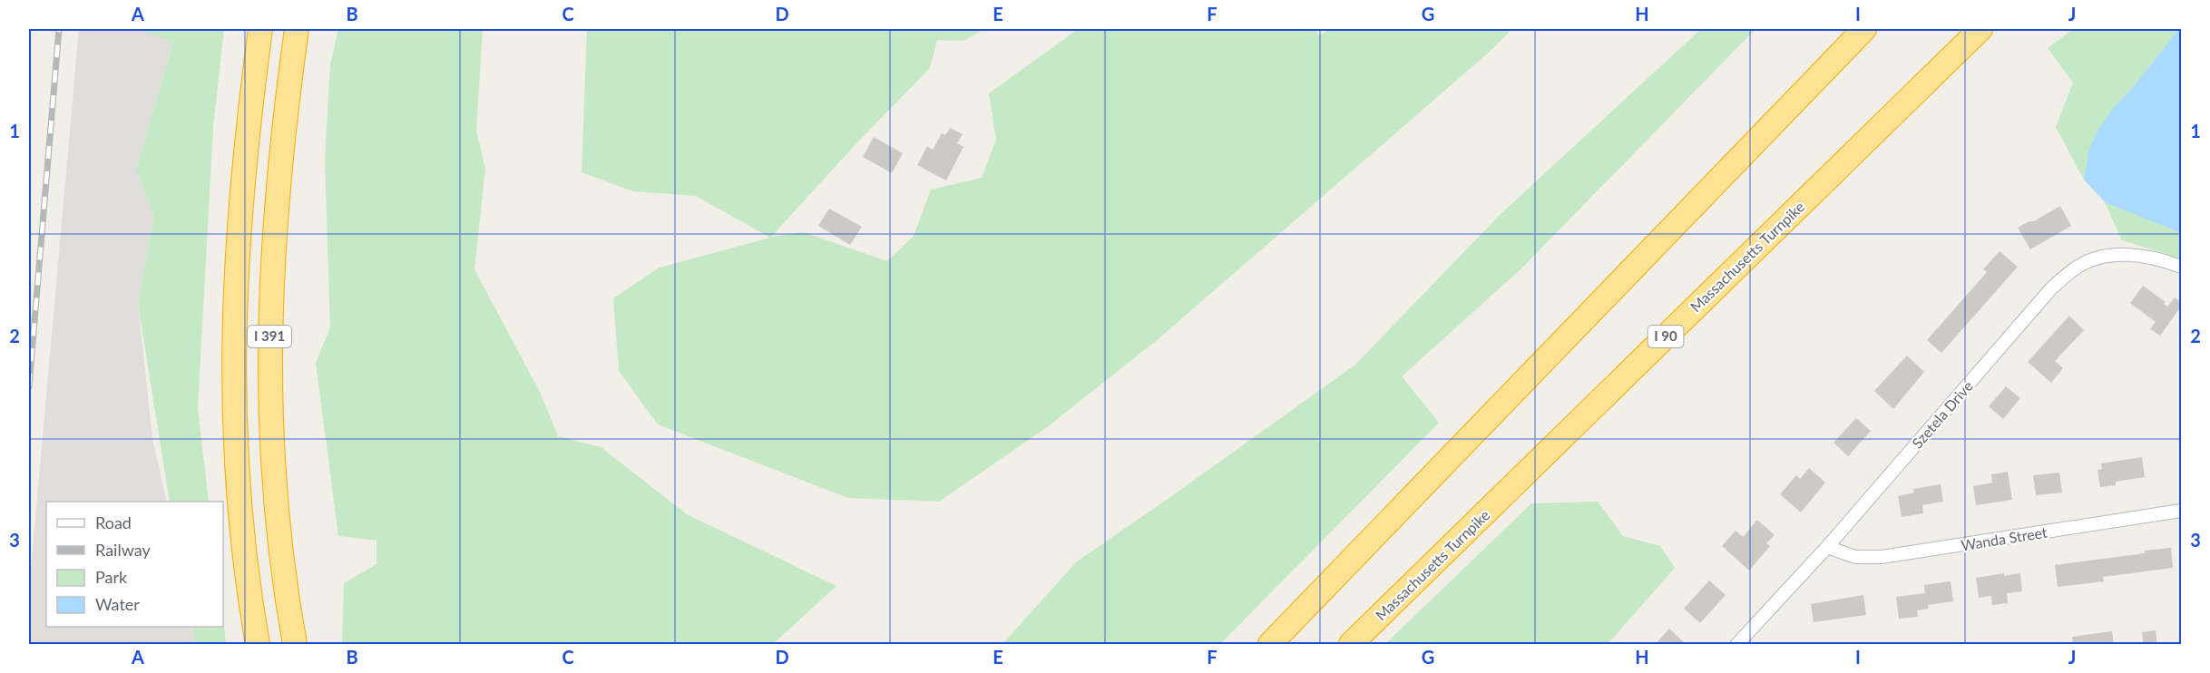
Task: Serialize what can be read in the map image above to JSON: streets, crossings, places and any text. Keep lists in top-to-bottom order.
{
  "streets": {
    "highway": ["Massachusetts Turnpike", "I 391", "I 90"],
    "street": ["Szetela Drive", "Wanda Street"]
  },
  "crossings": [
    ["Szetela Drive", "Wanda Street"]
  ],
  "legend": [
    "Road",
    "Railway",
    "Park",
    "Water"
  ],
  "grid": {
    "columns": [
      "A",
      "B",
      "C",
      "D",
      "E",
      "F",
      "G",
      "H",
      "I",
      "J"
    ],
    "rows": ["1", "2", "3"]
  }
}
